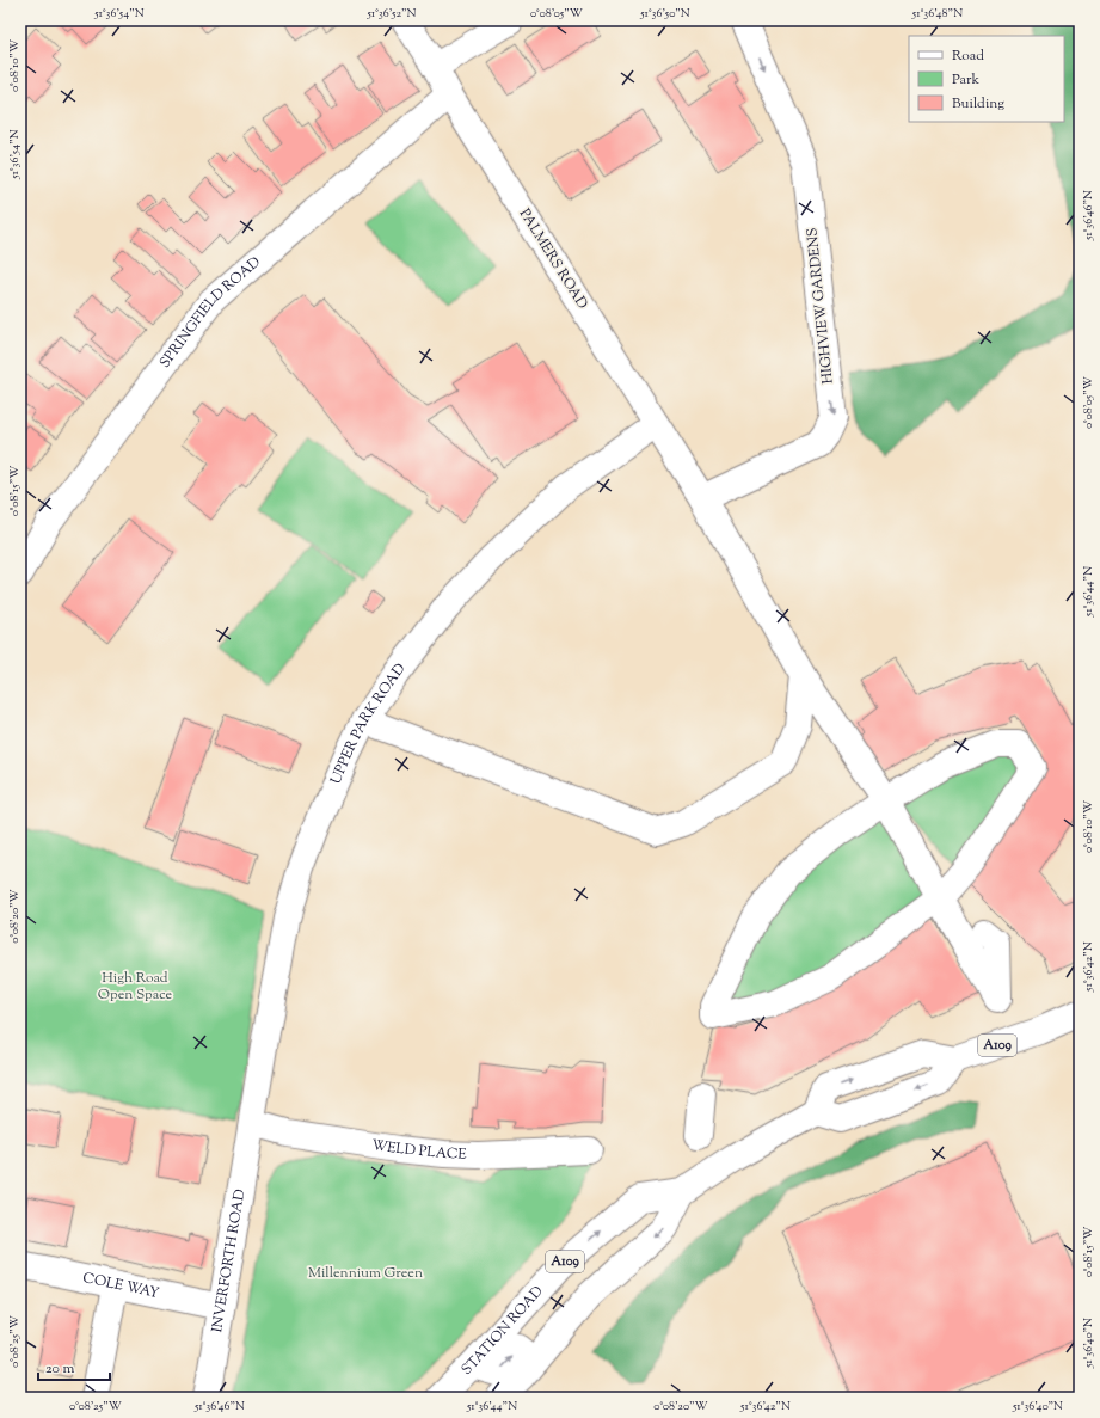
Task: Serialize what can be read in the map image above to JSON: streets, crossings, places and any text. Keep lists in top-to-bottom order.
{
  "streets": {
    "street": [
      "PALMERS ROAD",
      "HIGHVIEW GARDENS",
      "SPRINGFIELD ROAD",
      "UPPER PARK ROAD",
      "A109",
      "WELD PLACE",
      "INVERFORTH ROAD",
      "COLE WAY",
      "STATION ROAD"
    ]
  },
  "crossings": [
    ["PALMERS ROAD", "HIGHVIEW GARDENS"],
    ["PALMERS ROAD", "SPRINGFIELD ROAD"],
    ["PALMERS ROAD", "UPPER PARK ROAD"],
    ["UPPER PARK ROAD", "WELD PLACE"],
    ["UPPER PARK ROAD", "INVERFORTH ROAD"],
    ["A109", "STATION ROAD"],
    ["WELD PLACE", "INVERFORTH ROAD"],
    ["INVERFORTH ROAD", "COLE WAY"]
  ],
  "one_way": ["HIGHVIEW GARDENS"],
  "parks": ["High Road Open Space", "Millennium Green"],
  "legend": ["Road", "Park", "Building"],
  "scale_bar": "20 m",
  "coordinates": [
    "51°36'54\"N",
    "51°36'52\"N",
    "0°08'05\"W",
    "51°36'50\"N",
    "51°36'48\"N",
    "0°08'10\"W",
    "51°36'46\"N",
    "0°08'15\"W",
    "51°36'44\"N",
    "0°08'20\"W",
    "51°36'42\"N",
    "0°08'25\"W",
    "51°36'40\"N"
  ]
}
